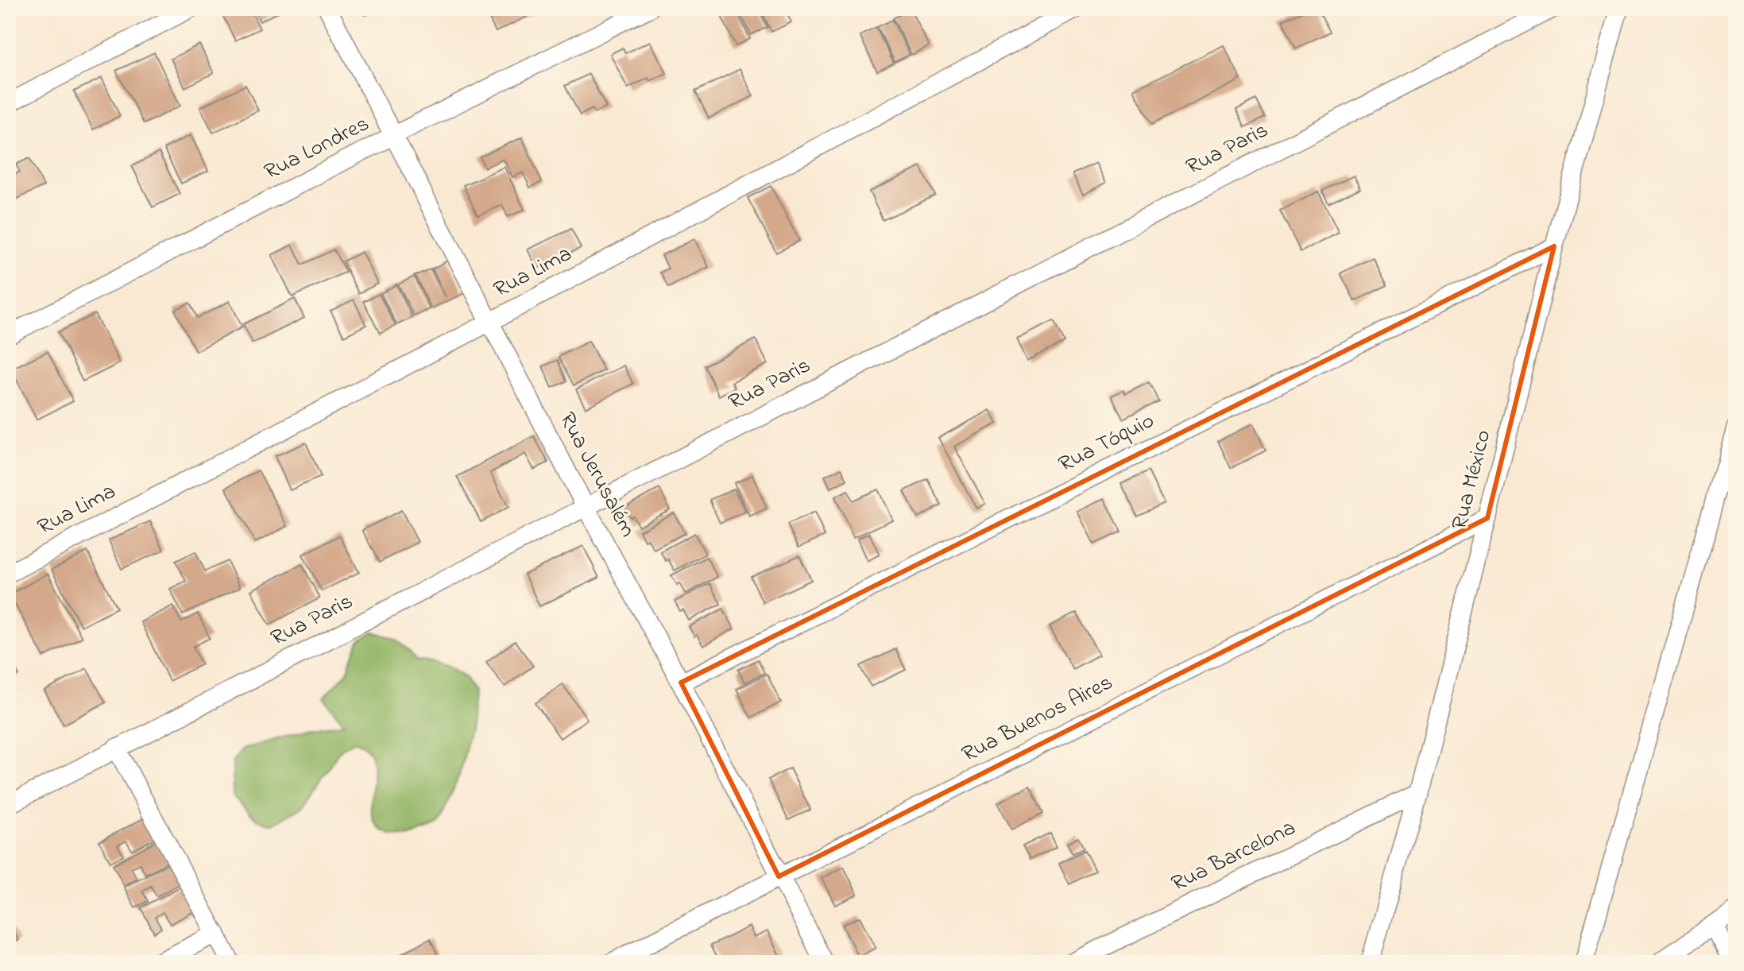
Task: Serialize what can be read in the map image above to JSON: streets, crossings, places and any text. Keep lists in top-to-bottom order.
{
  "streets": {
    "street": [
      "Rua Londres",
      "Rua Paris",
      "Rua Lima",
      "Rua Tóquio",
      "Rua Jerusalém",
      "Rua México",
      "Rua Buenos Aires",
      "Rua Barcelona"
    ]
  },
  "crossings": [
    ["Rua Londres", "Rua Jerusalém"],
    ["Rua Paris", "Rua Jerusalém"],
    ["Rua Lima", "Rua Jerusalém"],
    ["Rua Tóquio", "Rua Jerusalém"],
    ["Rua Tóquio", "Rua México"],
    ["Rua Jerusalém", "Rua Buenos Aires"],
    ["Rua México", "Rua Buenos Aires"],
    ["Rua México", "Rua Barcelona"]
  ]
}
